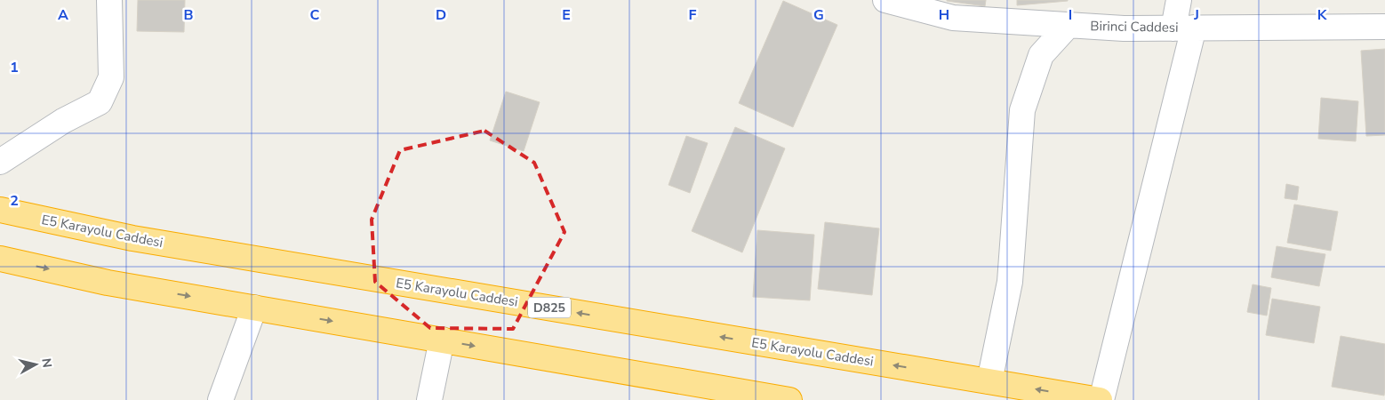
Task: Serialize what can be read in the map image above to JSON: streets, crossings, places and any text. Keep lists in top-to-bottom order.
{
  "streets": {
    "highway": ["E5 Karayolu Caddesi", "D825"],
    "street": ["Birinci Caddesi"]
  },
  "north": "right",
  "grid": {
    "columns": [
      "A",
      "B",
      "C",
      "D",
      "E",
      "F",
      "G",
      "H",
      "I",
      "J",
      "K"
    ],
    "rows": ["1", "2"]
  }
}
